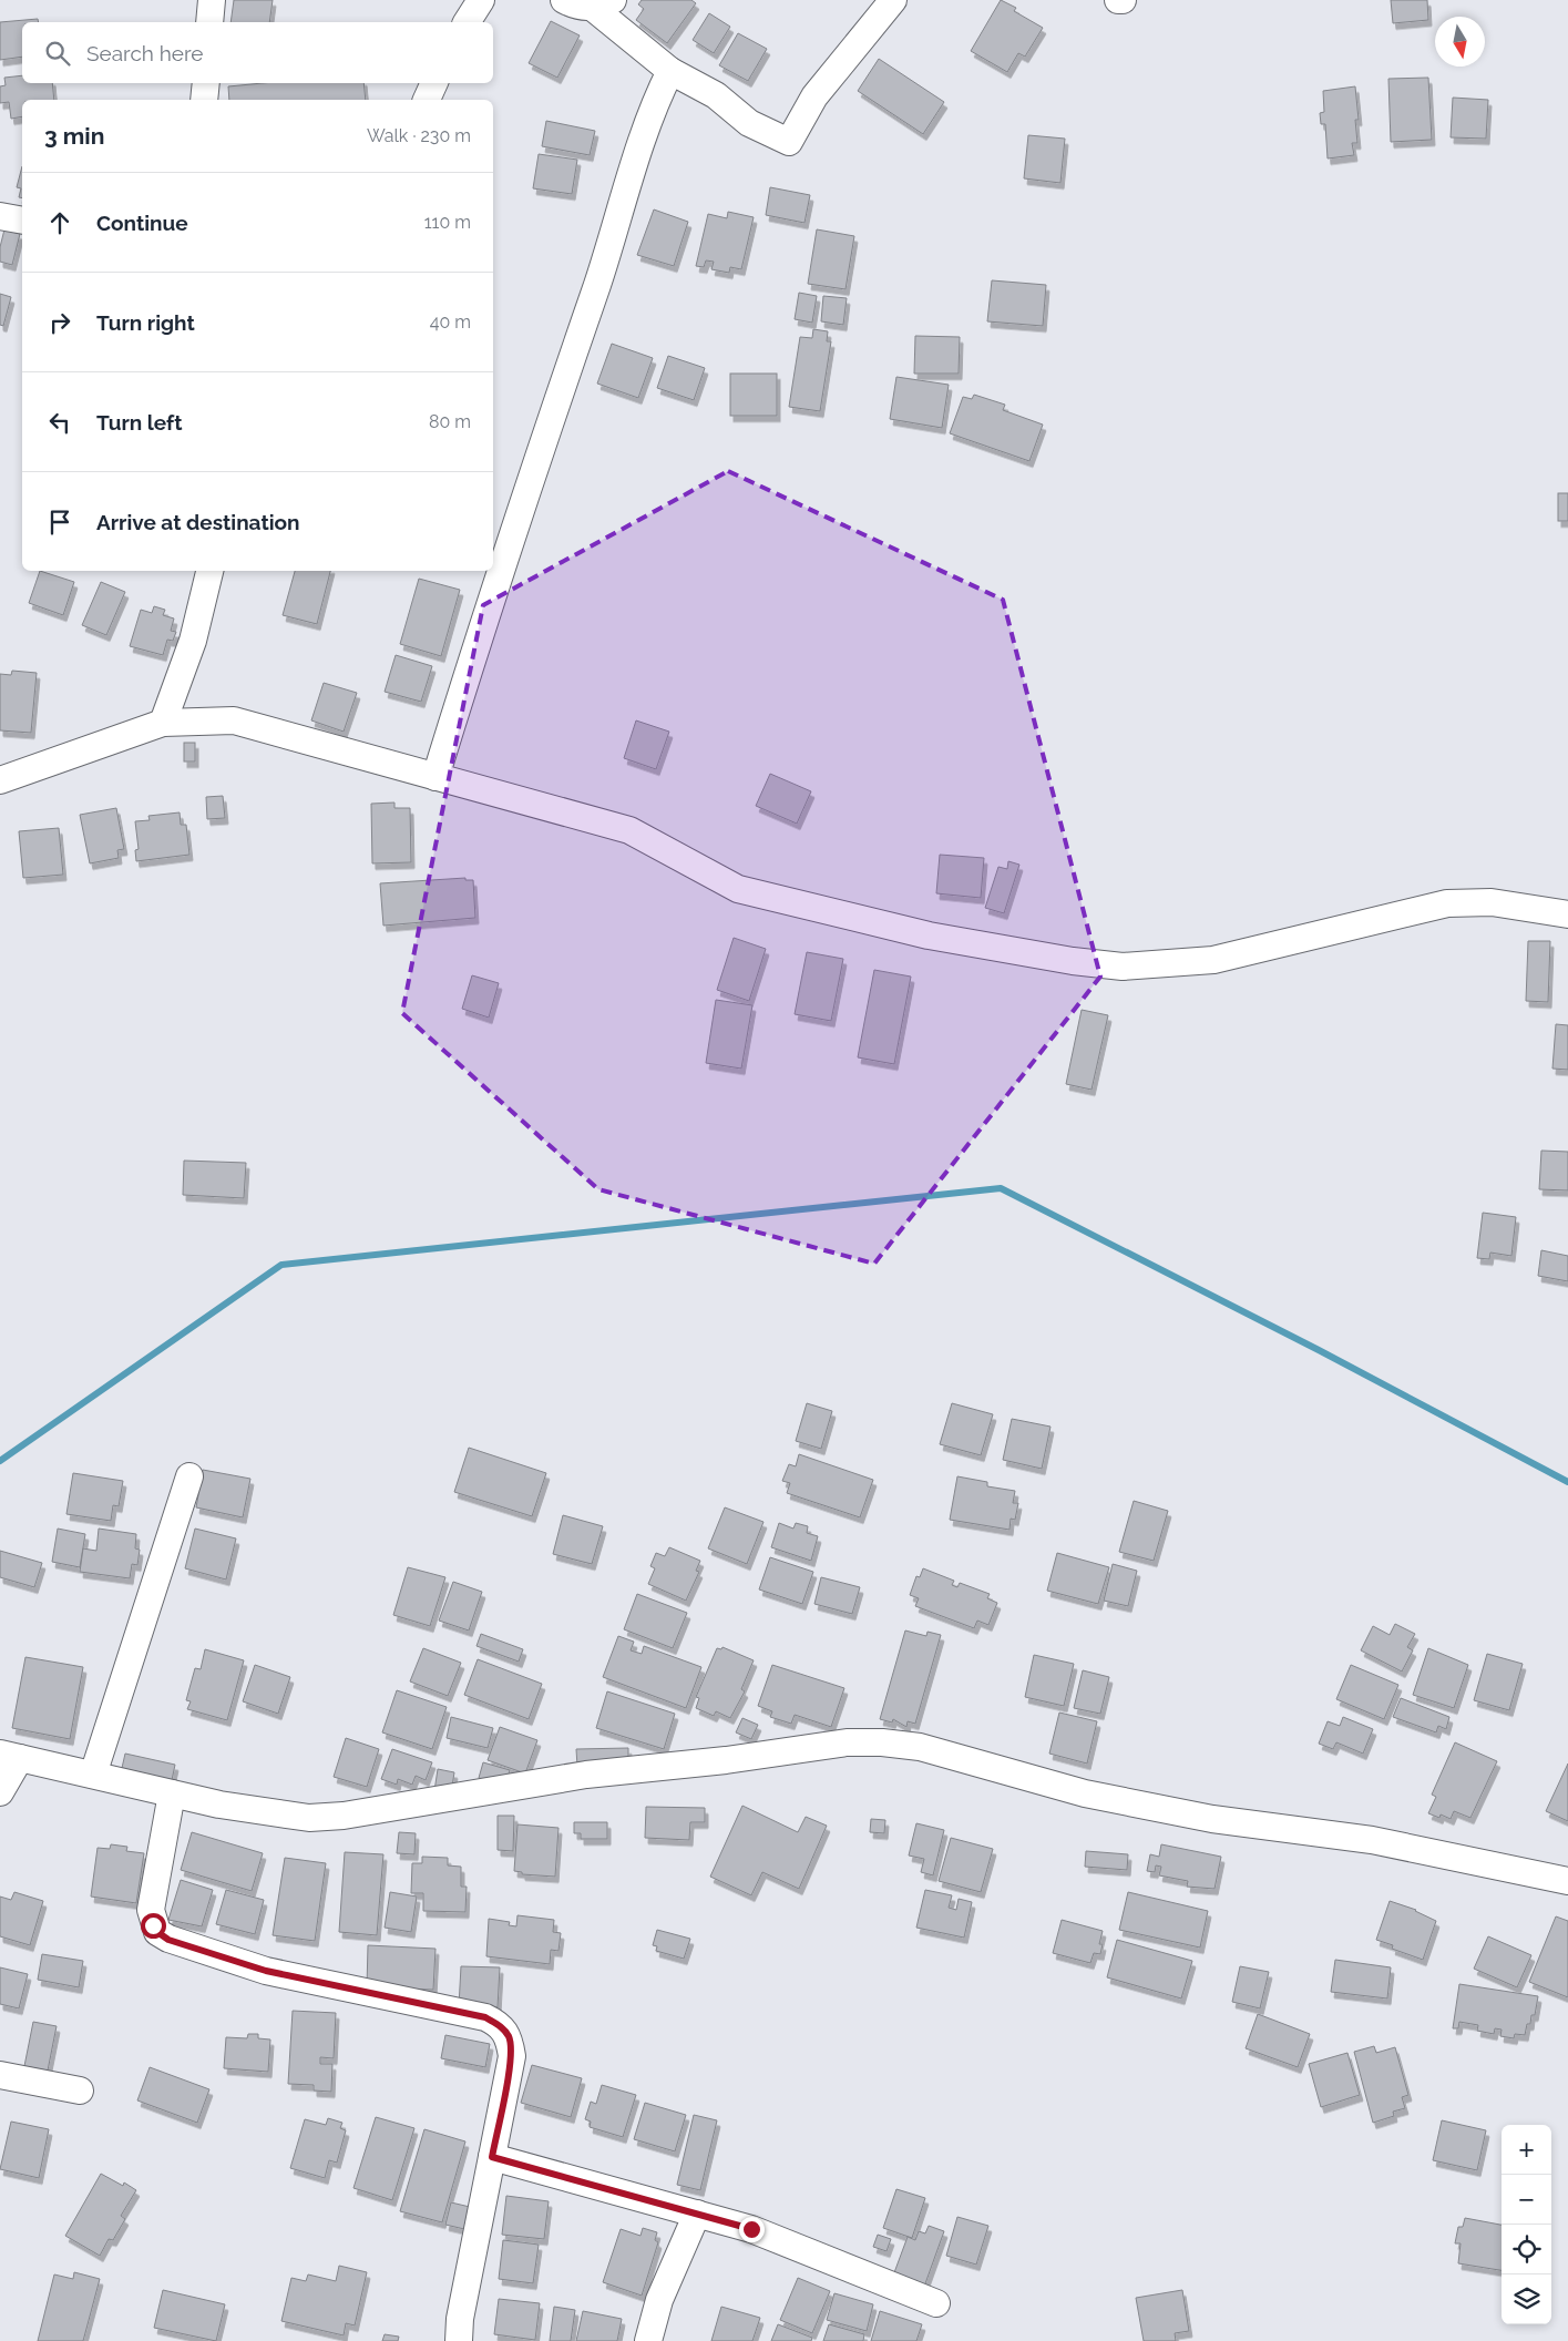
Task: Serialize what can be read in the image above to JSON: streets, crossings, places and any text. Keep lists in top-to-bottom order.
{
  "north": "bottom",
  "page": {
    "search": "Search here",
    "heading": ["3 min", "Walk · 230 m"],
    "list": [
      ["Continue", "110 m"],
      ["Turn right", "40 m"],
      ["Turn left", "80 m"],
      "Arrive at destination"
    ],
    "map_buttons": ["+", "−"]
  }
}
